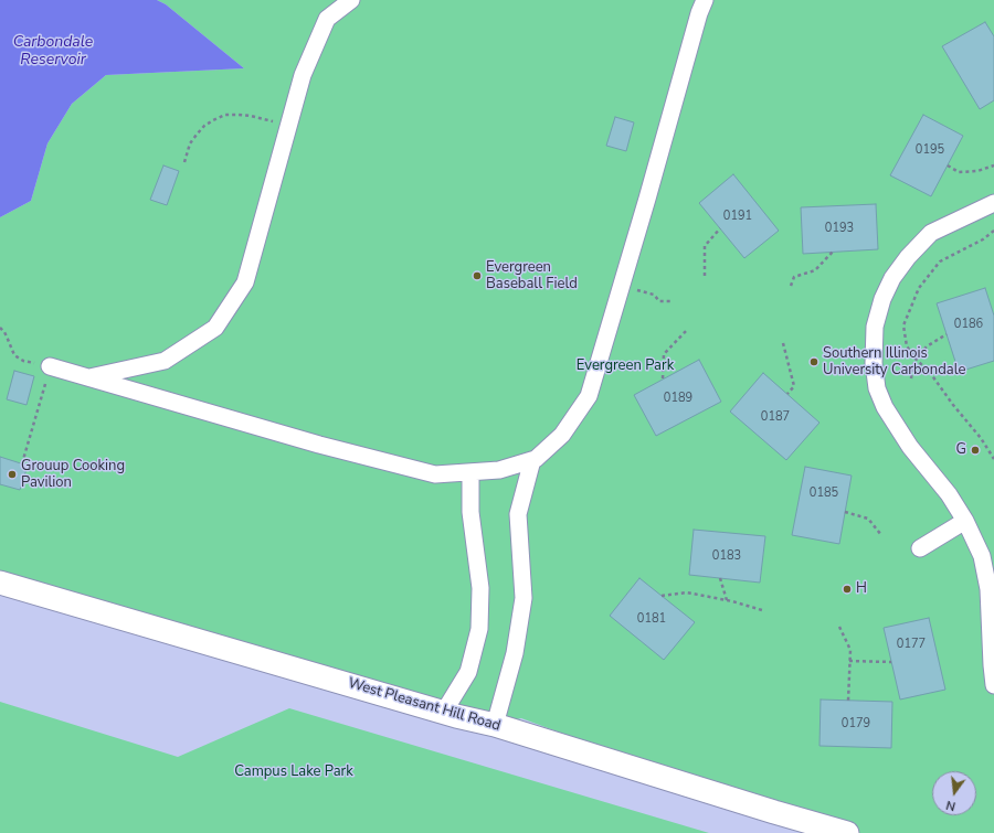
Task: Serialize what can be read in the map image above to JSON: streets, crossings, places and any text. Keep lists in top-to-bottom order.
{
  "streets": {
    "street": ["West Pleasant Hill Road"]
  },
  "water": ["Carbondale Reservoir"],
  "parks": ["Evergreen Park", "Campus Lake Park"],
  "places": [
    "Evergreen Baseball Field",
    "Southern Illinois University Carbondale",
    "G",
    "Grouup Cooking Pavilion",
    "H"
  ],
  "house_numbers": [
    "0195",
    "0191",
    "0193",
    "0186",
    "0189",
    "0187",
    "0185",
    "0183",
    "0181",
    "0177",
    "0179"
  ],
  "north": "bottom"
}
